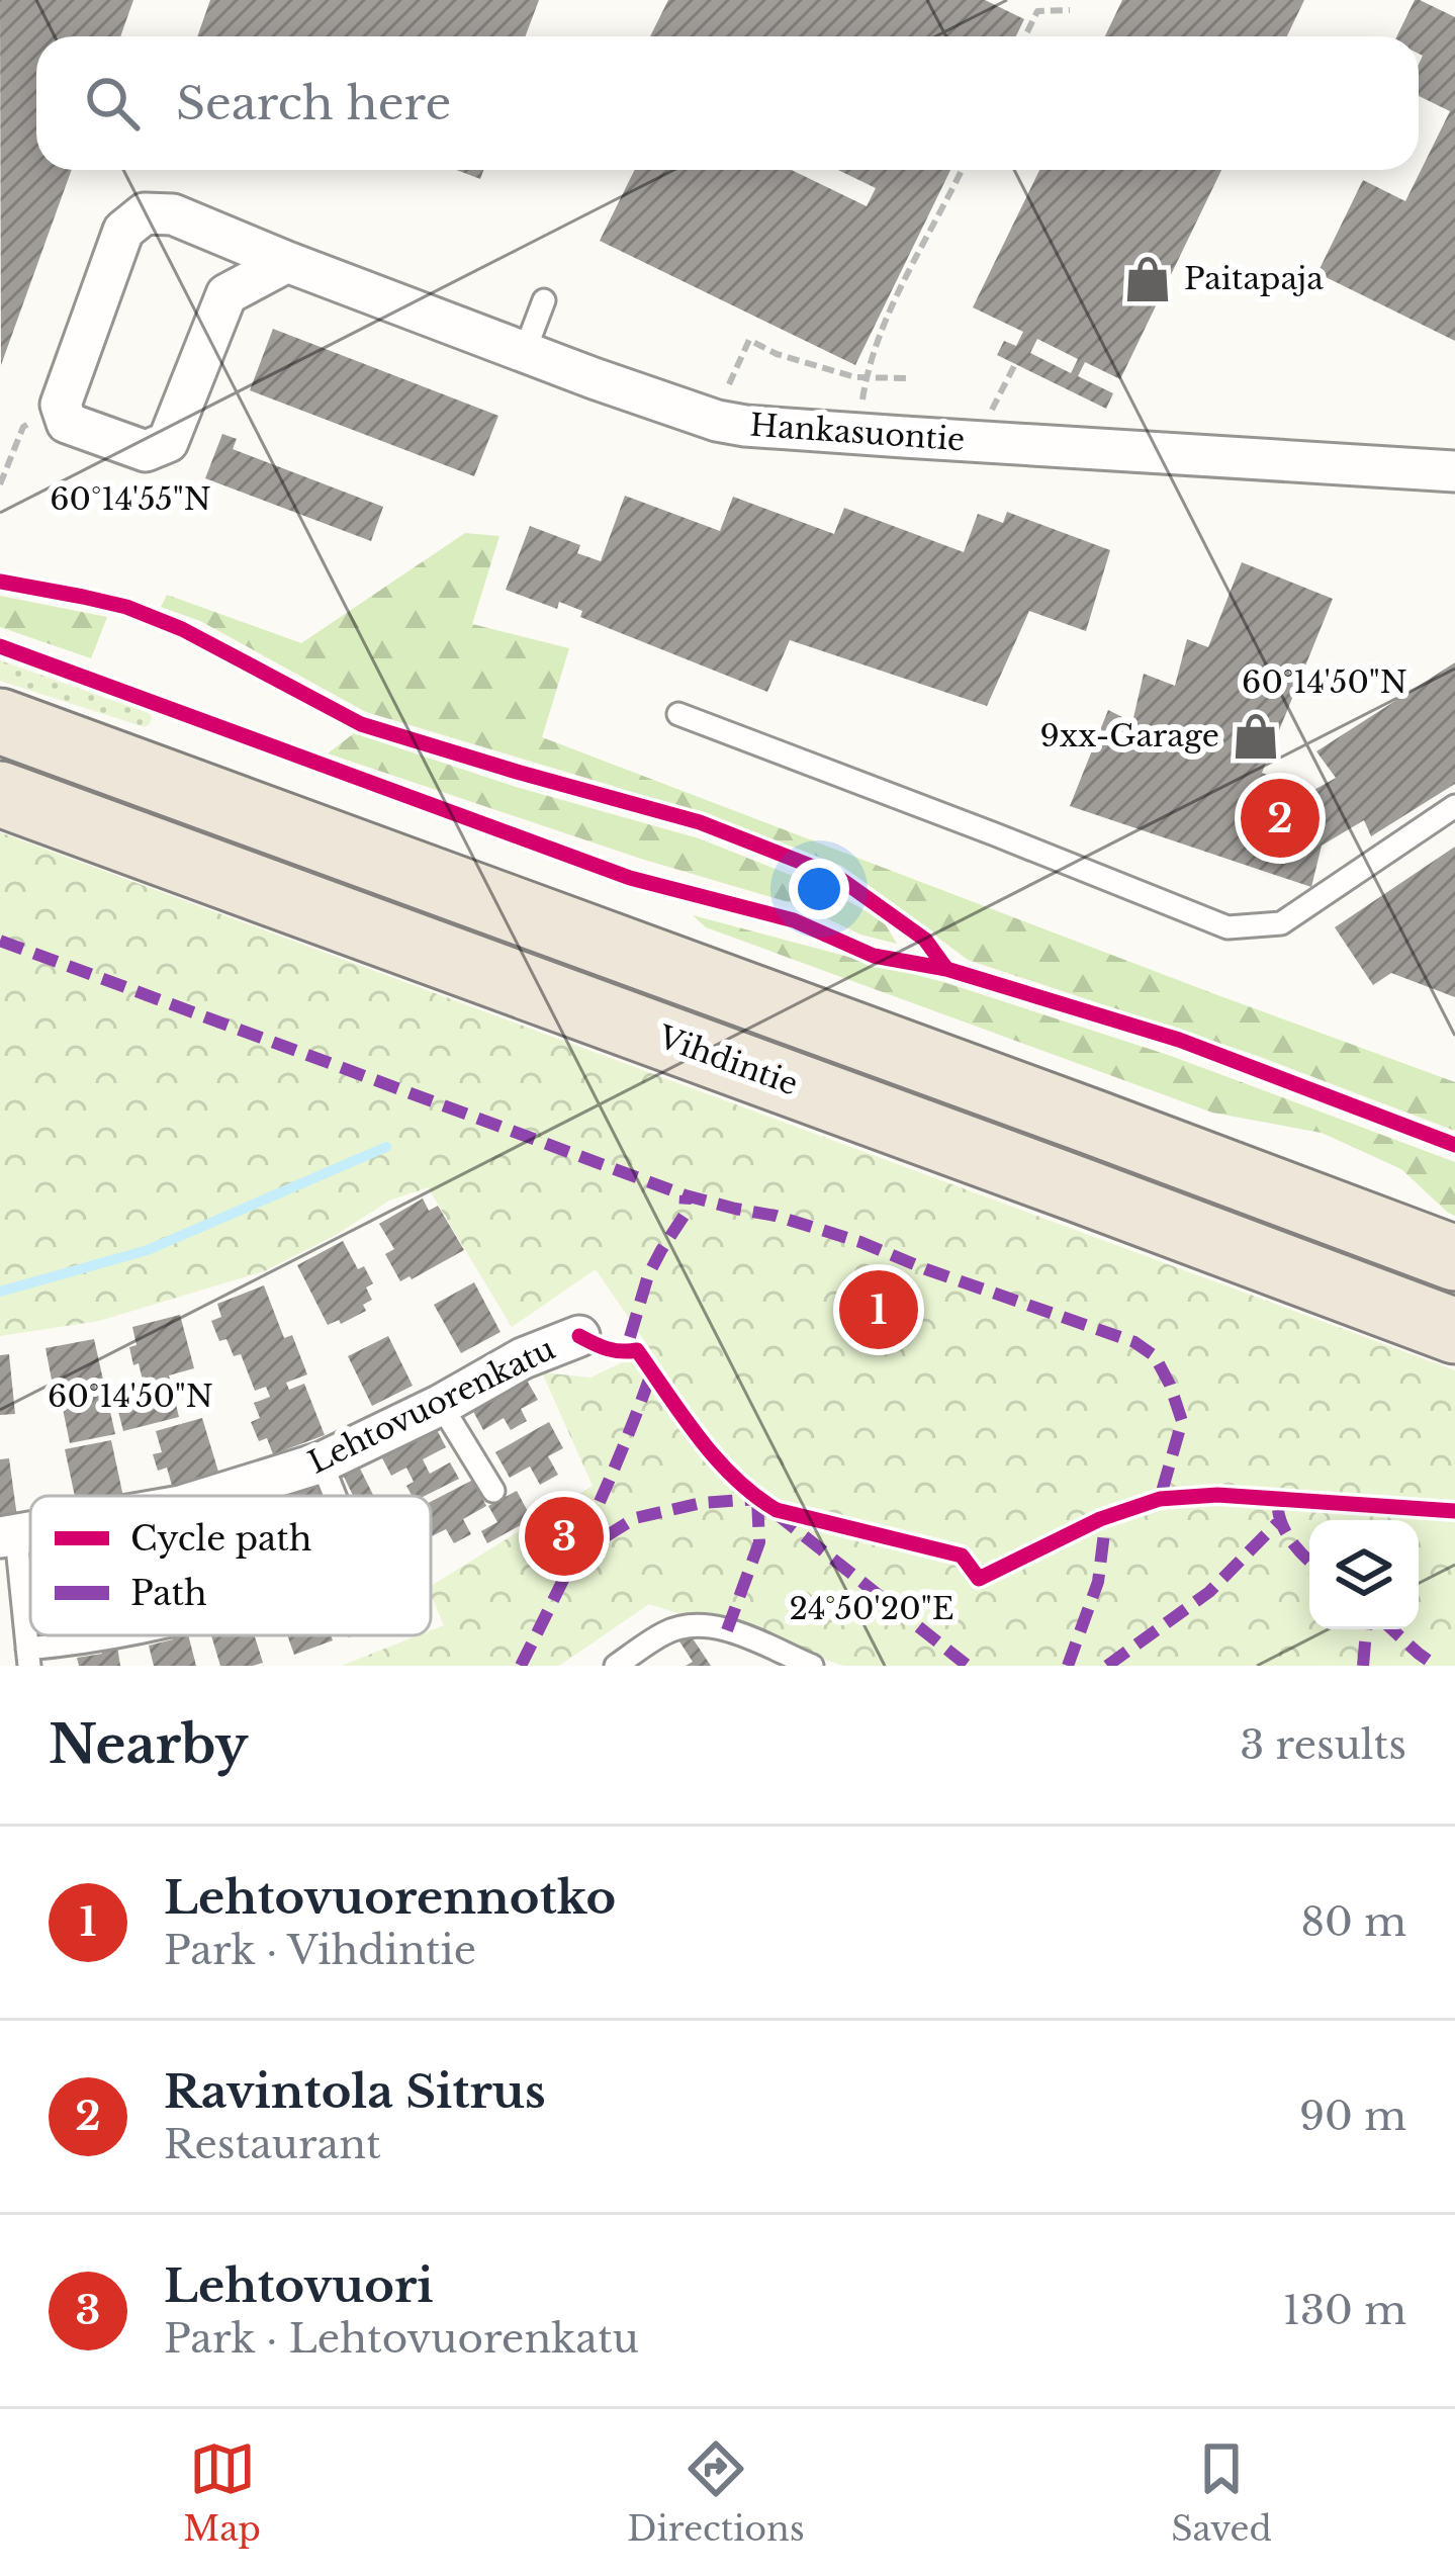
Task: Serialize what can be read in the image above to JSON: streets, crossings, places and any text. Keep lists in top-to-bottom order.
{
  "streets": {
    "main road": ["Vihdintie"],
    "street": ["Hankasuontie", "Lehtovuorenkatu"]
  },
  "places": {
    "shop": ["Paitapaja", "9xx-Garage"]
  },
  "legend": ["Cycle path", "Path"],
  "page": {
    "search": "Search here",
    "pins": ["2", "1", "3"],
    "heading": ["Nearby", "3 results"],
    "list": [
      {
        "mark": "1",
        "name": "Lehtovuorennotko",
        "note": "Park · Vihdintie",
        "value": "80 m"
      },
      {
        "mark": "2",
        "name": "Ravintola Sitrus",
        "note": "Restaurant",
        "value": "90 m"
      },
      {
        "mark": "3",
        "name": "Lehtovuori",
        "note": "Park · Lehtovuorenkatu",
        "value": "130 m"
      }
    ],
    "nav": ["Map", "Directions", "Saved"]
  },
  "coordinates": ["60°14'55\"N", "60°14'50\"N", "24°50'20\"E"]
}
